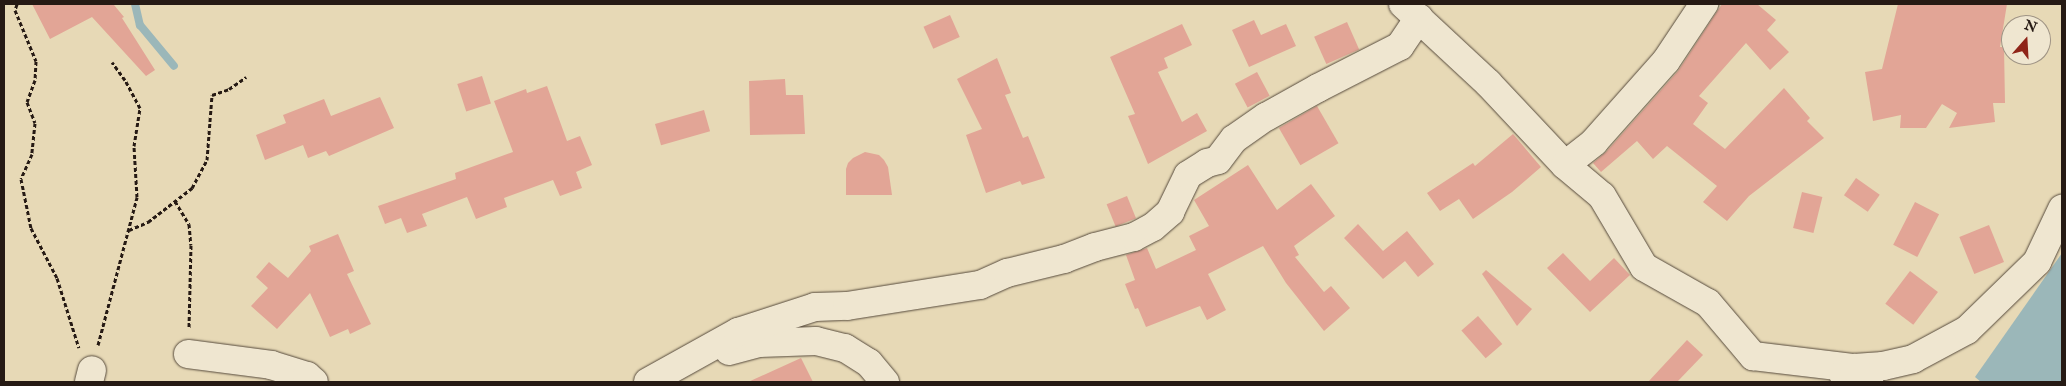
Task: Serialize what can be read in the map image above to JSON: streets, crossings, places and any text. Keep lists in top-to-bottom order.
{
  "north": "top"
}
